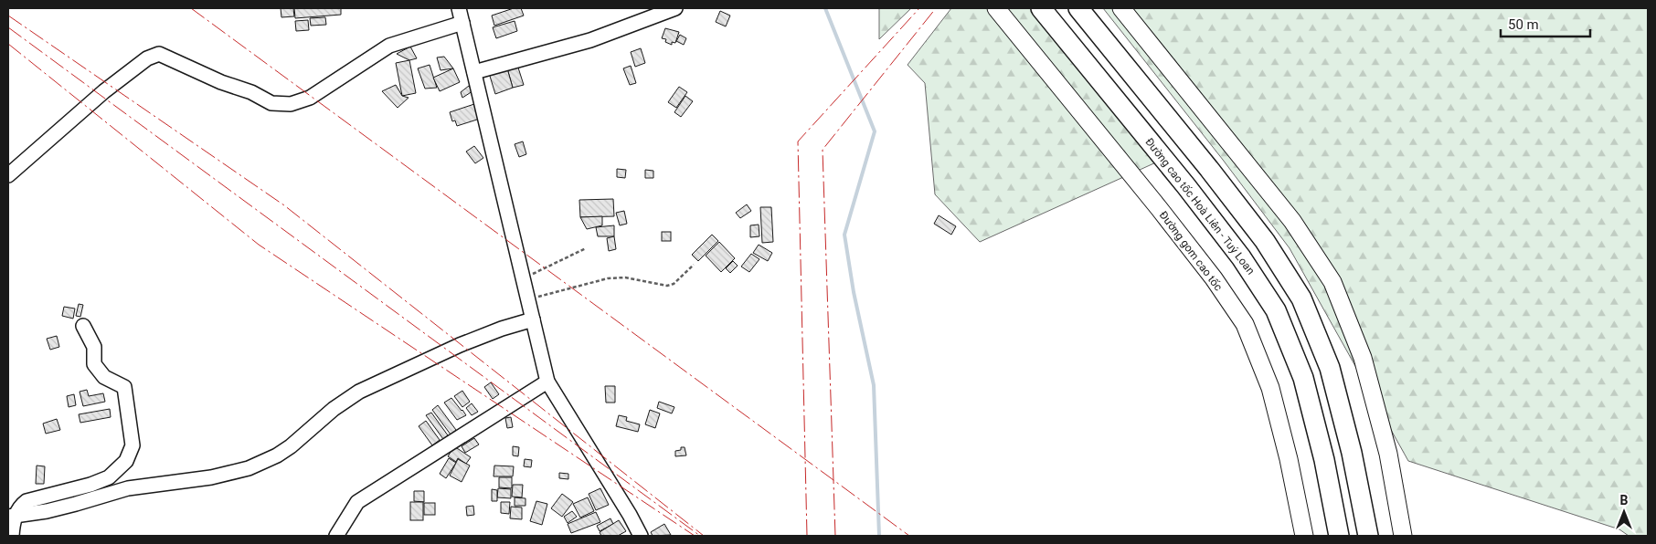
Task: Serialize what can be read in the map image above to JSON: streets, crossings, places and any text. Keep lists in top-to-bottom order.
{
  "streets": {
    "highway": ["Đường cao tốc Hoà Liên - Tuý Loan"],
    "main road": ["Đường gom cao tốc"]
  },
  "scale_bar": "50 m",
  "north": "top"
}
